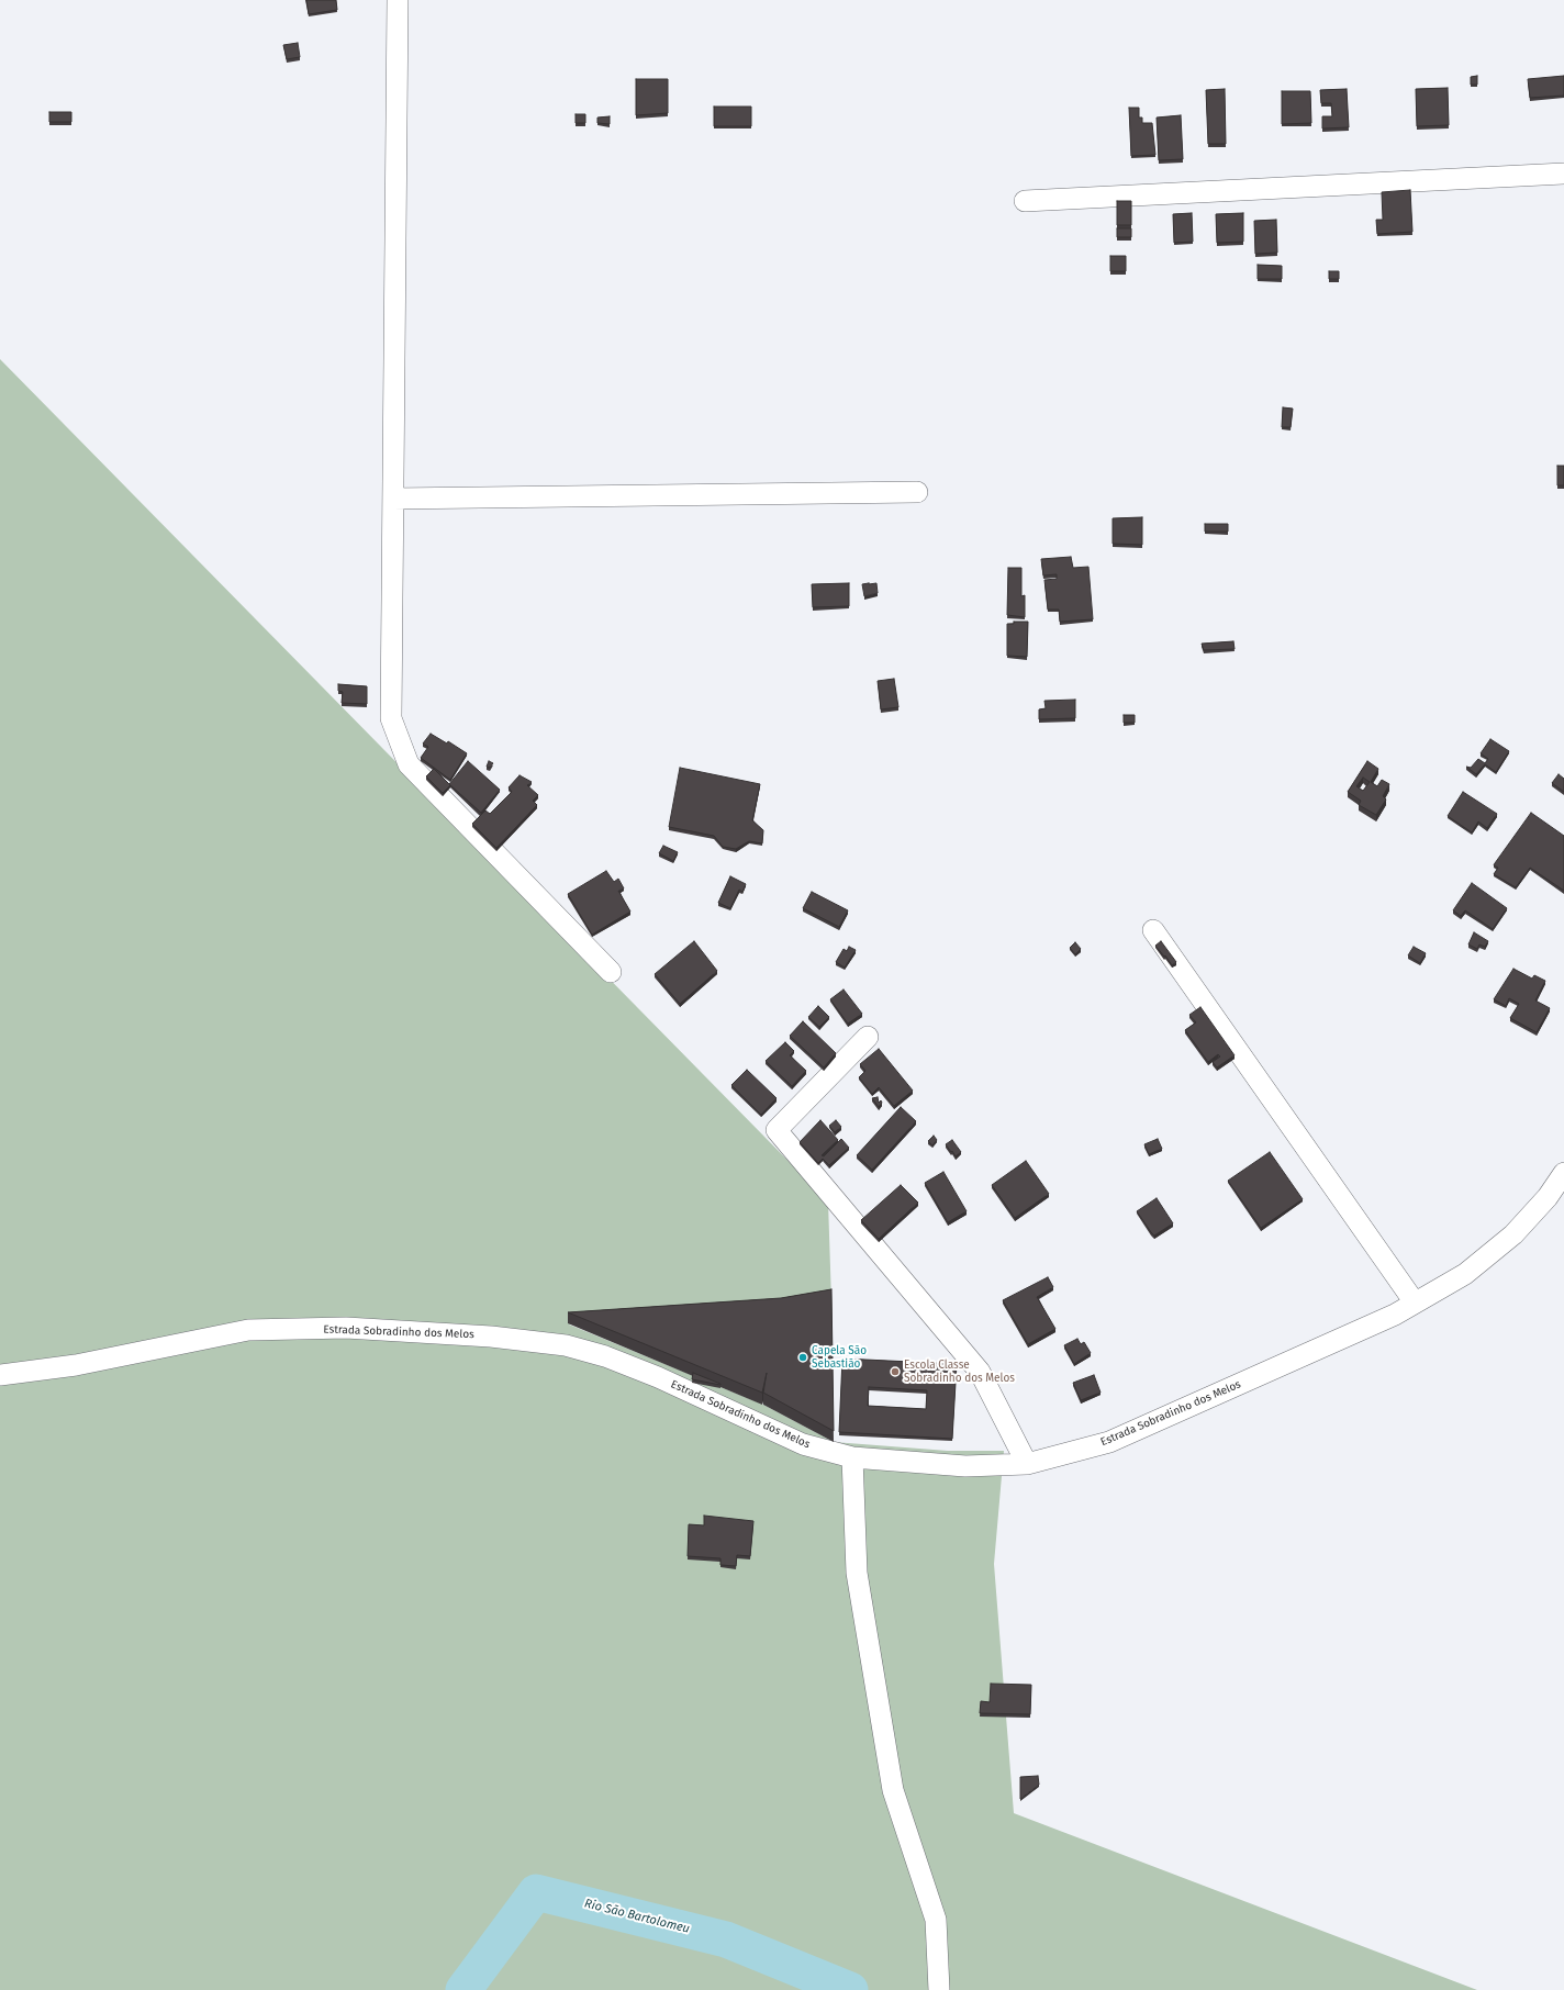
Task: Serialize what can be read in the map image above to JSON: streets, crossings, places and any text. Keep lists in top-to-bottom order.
{
  "streets": {
    "street": ["Estrada Sobradinho dos Melos"]
  },
  "water": ["Rio São Bartolomeu"],
  "places": ["Capela São Sebastião", "Escola Classe Sobradinho dos Melos"]
}
